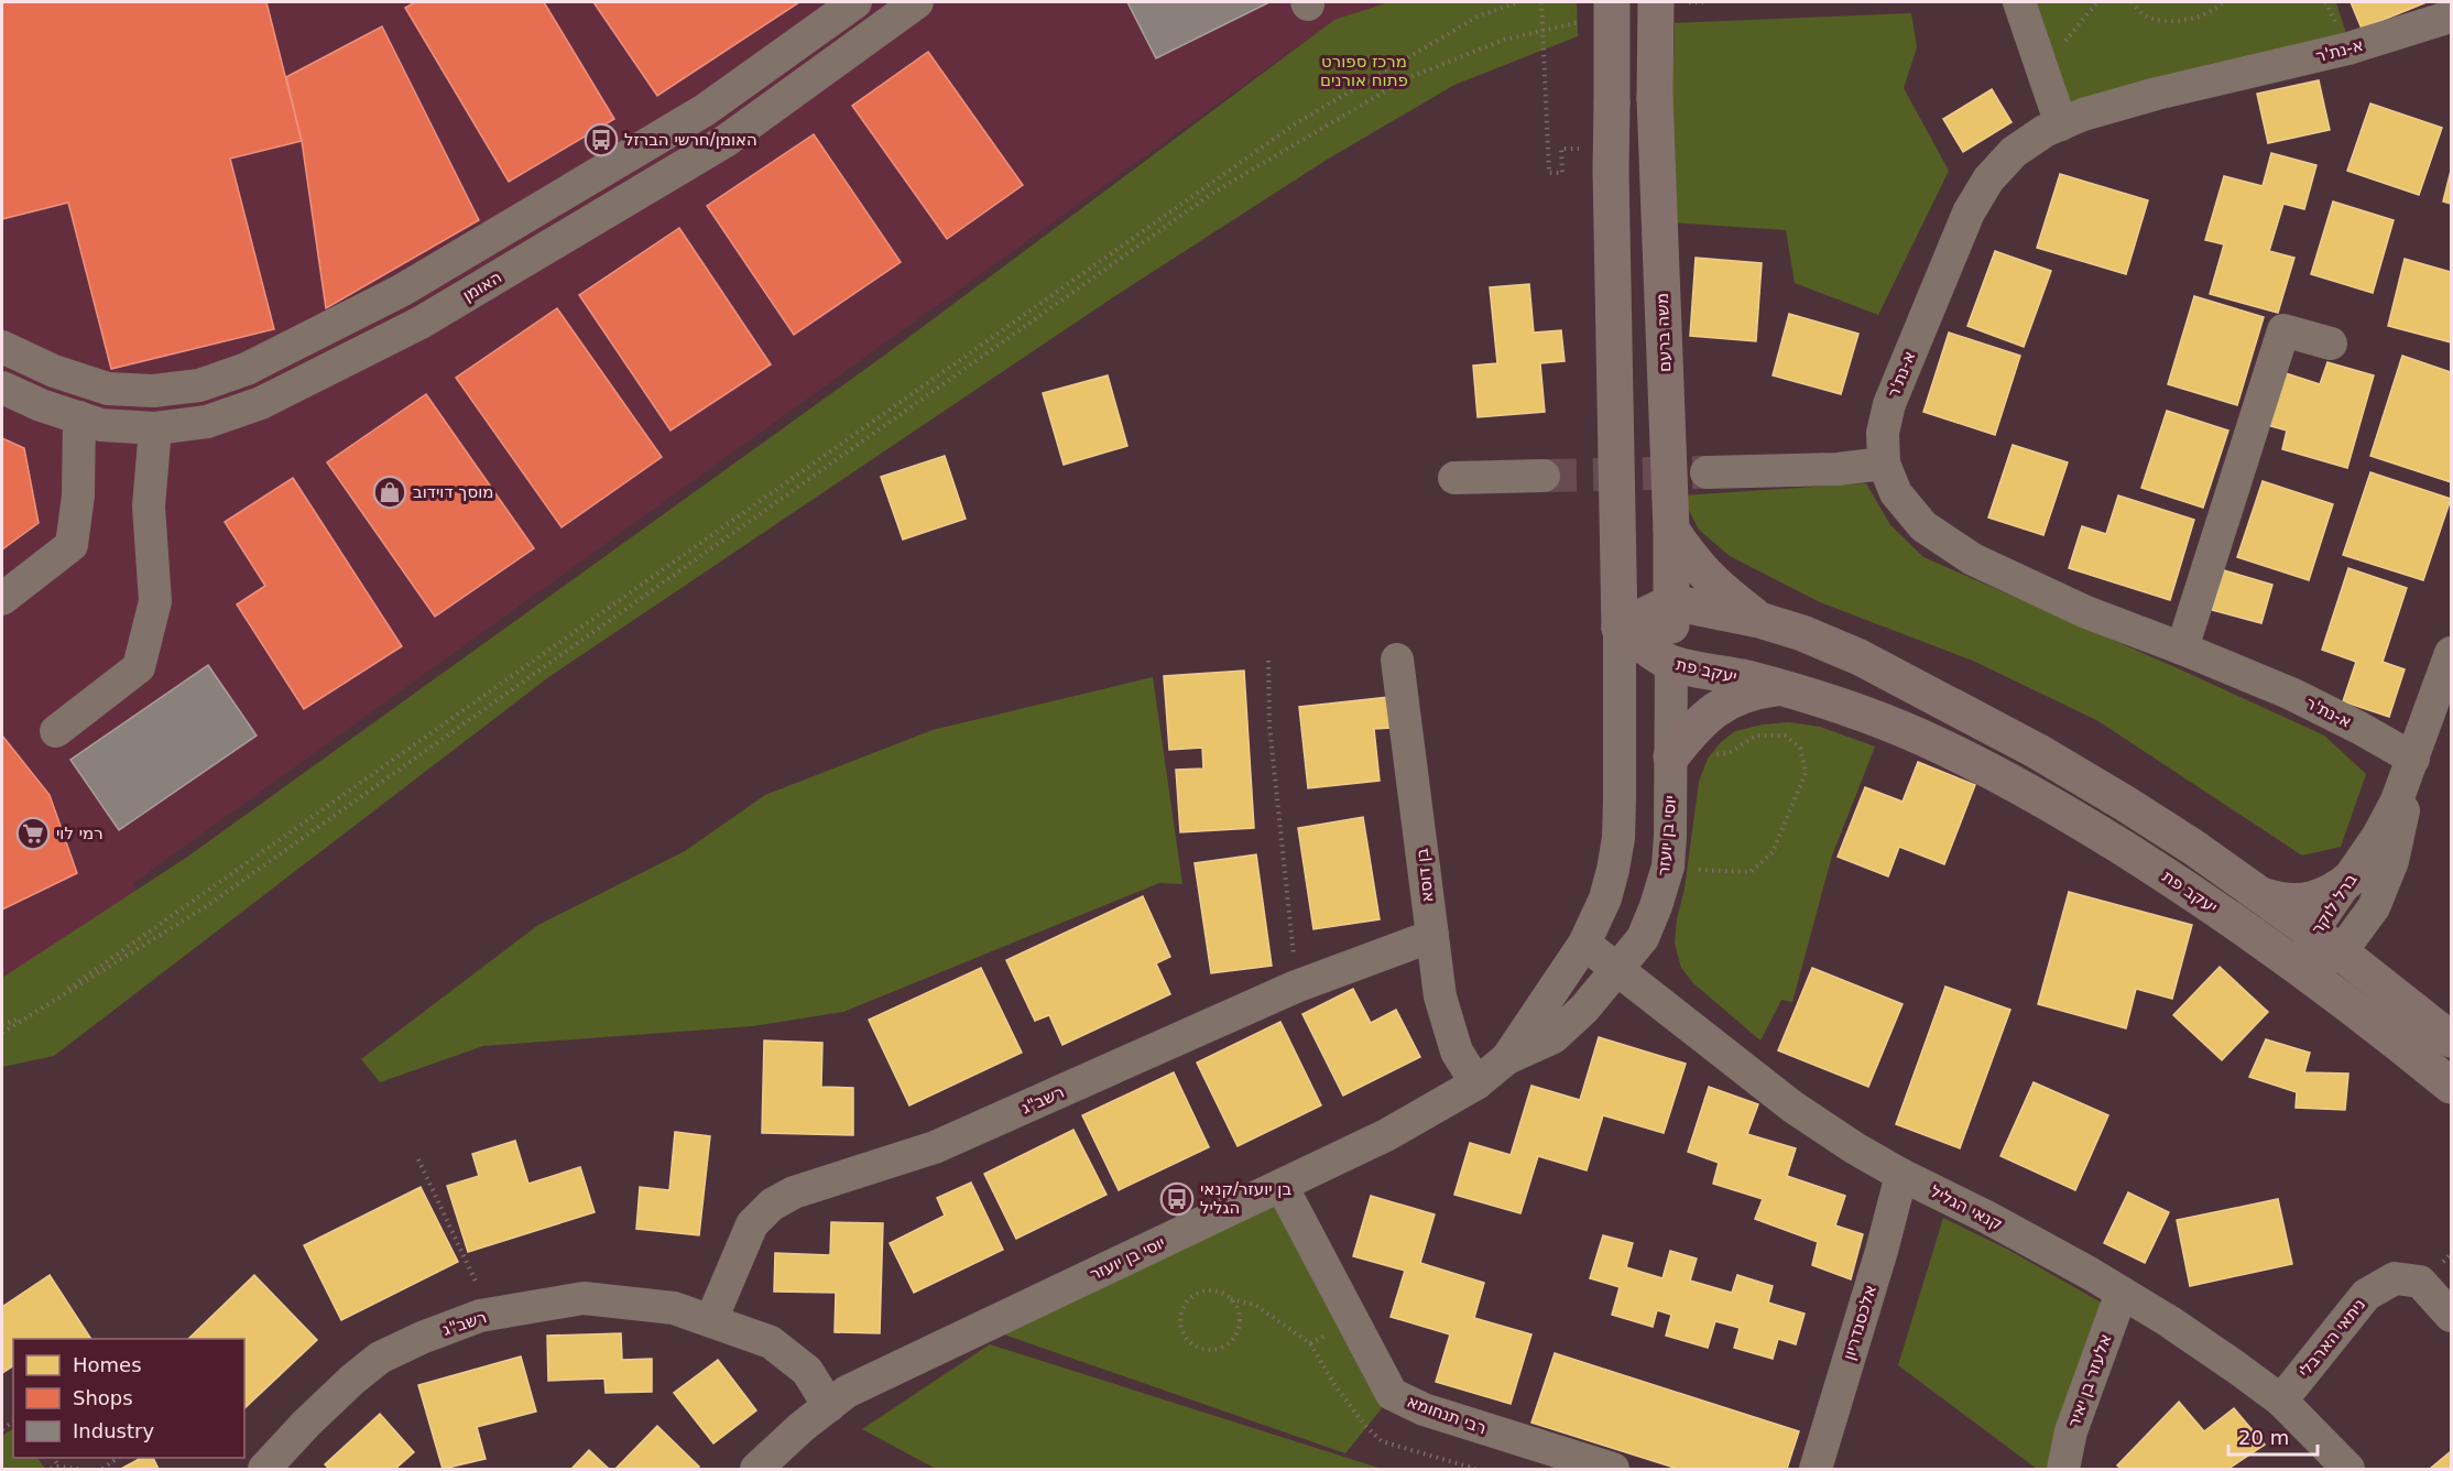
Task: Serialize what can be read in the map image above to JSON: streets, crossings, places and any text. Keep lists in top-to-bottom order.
{
  "streets": {
    "main road": ["משה ברעם", "יעקב פת"],
    "street": [
      "א-נת'ר",
      "האומן",
      "יוסי בן יועזר",
      "בן דוסא",
      "ברל לוקר",
      "רשב\"ג",
      "קנאי הגליל",
      "אלכסנדריון",
      "ניתאי הארבלי",
      "אלעזר בן יאיר",
      "רבי תנחומא"
    ]
  },
  "crossings": [
    ["א-נת'ר", "ברל לוקר"],
    ["משה ברעם", "יעקב פת"],
    ["משה ברעם", "יוסי בן יועזר"],
    ["יעקב פת", "יוסי בן יועזר"],
    ["יעקב פת", "ברל לוקר"],
    ["יוסי בן יועזר", "בן דוסא"],
    ["יוסי בן יועזר", "רשב\"ג"],
    ["יוסי בן יועזר", "קנאי הגליל"],
    ["יוסי בן יועזר", "רבי תנחומא"],
    ["בן דוסא", "רשב\"ג"],
    ["קנאי הגליל", "אלכסנדריון"],
    ["קנאי הגליל", "ניתאי הארבלי"],
    ["קנאי הגליל", "אלעזר בן יאיר"]
  ],
  "parks": ["מרכז ספורט פתוח אורנים"],
  "places": {
    "bus stop": ["האומן/חרשי הברזל", "בן יועזר/קנאי הגליל"],
    "shop": ["מוסך דוידוב"],
    "supermarket": ["רמי לוי"]
  },
  "legend": ["Homes", "Shops", "Industry"],
  "scale_bar": "20 m"
}
